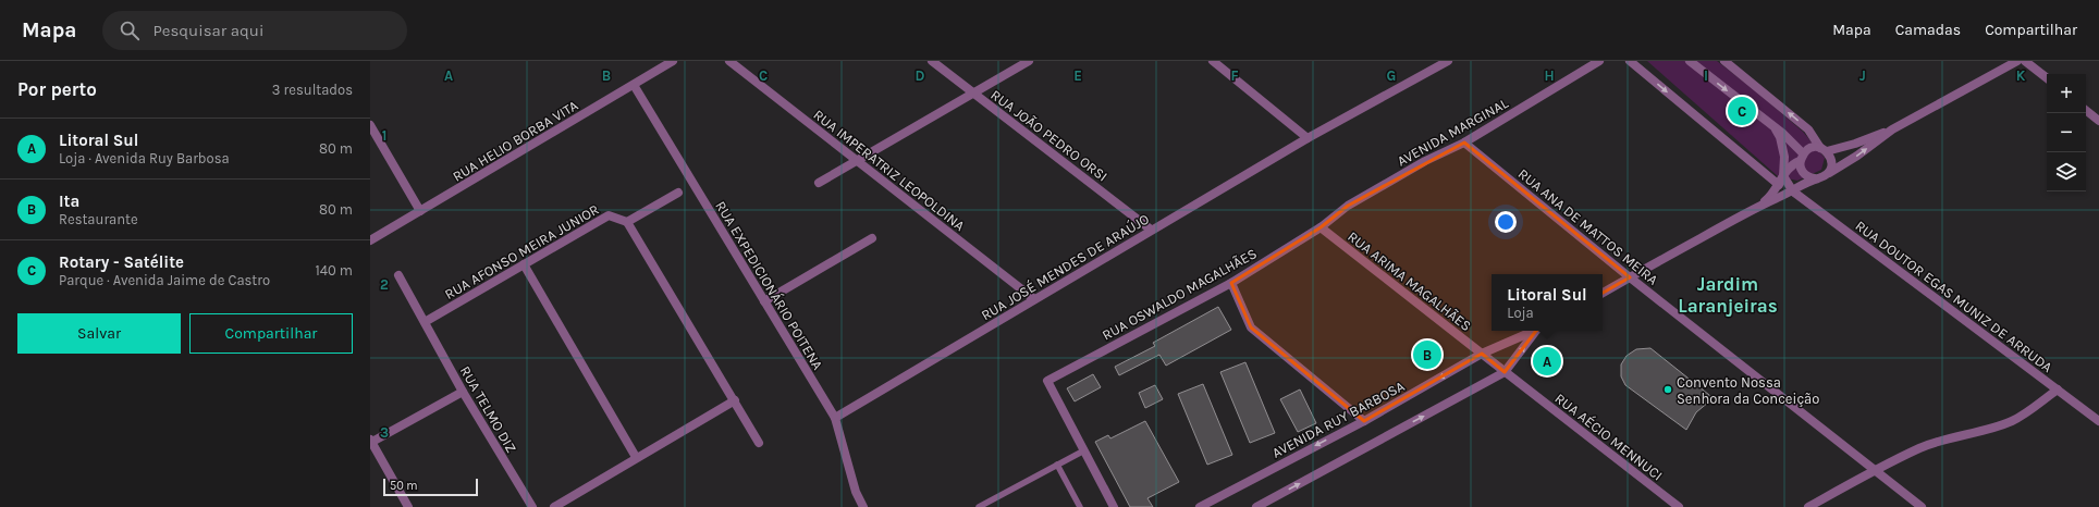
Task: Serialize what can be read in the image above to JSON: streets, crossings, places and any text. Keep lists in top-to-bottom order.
{
  "streets": {
    "street": [
      "AVENIDA MARGINAL",
      "RUA JOÃO PEDRO ORSI",
      "RUA HELIO BORBA VITA",
      "RUA IMPERATRIZ LEOPOLDINA",
      "RUA ANA DE MATTOS MEIRA",
      "RUA AFONSO MEIRA JUNIOR",
      "RUA JOSÉ MENDES DE ARAÚJO",
      "RUA ARIMA MAGALHÃES",
      "RUA EXPEDICIONÁRIO POITENA",
      "RUA OSWALDO MAGALHÃES",
      "RUA DOUTOR EGAS MUNIZ DE ARRUDA",
      "RUA TELMO DIZ",
      "AVENIDA RUY BARBOSA",
      "RUA AÉCIO MENNUCI"
    ]
  },
  "crossings": [
    ["AVENIDA MARGINAL", "RUA ANA DE MATTOS MEIRA"],
    ["AVENIDA MARGINAL", "RUA ARIMA MAGALHÃES"],
    ["AVENIDA MARGINAL", "RUA OSWALDO MAGALHÃES"],
    ["RUA JOÃO PEDRO ORSI", "RUA JOSÉ MENDES DE ARAÚJO"],
    ["RUA HELIO BORBA VITA", "RUA EXPEDICIONÁRIO POITENA"],
    ["RUA IMPERATRIZ LEOPOLDINA", "RUA JOSÉ MENDES DE ARAÚJO"],
    ["RUA AFONSO MEIRA JUNIOR", "RUA TELMO DIZ"],
    ["RUA JOSÉ MENDES DE ARAÚJO", "RUA EXPEDICIONÁRIO POITENA"],
    ["RUA ARIMA MAGALHÃES", "RUA OSWALDO MAGALHÃES"],
    ["RUA ARIMA MAGALHÃES", "AVENIDA RUY BARBOSA"],
    ["RUA ARIMA MAGALHÃES", "RUA AÉCIO MENNUCI"],
    ["AVENIDA RUY BARBOSA", "RUA AÉCIO MENNUCI"]
  ],
  "districts": ["Jardim Laranjeiras"],
  "places": ["Convento Nossa Senhora da Conceição"],
  "scale_bar": "50 m",
  "page": {
    "header": "Mapa",
    "search": "Pesquisar aqui",
    "nav": ["Mapa", "Camadas", "Compartilhar"],
    "heading": ["Por perto", "3 resultados"],
    "map_buttons": ["+", "−"],
    "pins": ["C", "B", "A"],
    "list": [
      {
        "mark": "A",
        "name": "Litoral Sul",
        "note": "Loja · Avenida Ruy Barbosa",
        "value": "80 m"
      },
      {
        "mark": "B",
        "name": "Ita",
        "note": "Restaurante",
        "value": "80 m"
      },
      {
        "mark": "C",
        "name": "Rotary - Satélite",
        "note": "Parque · Avenida Jaime de Castro",
        "value": "140 m"
      }
    ],
    "popup": ["Litoral Sul", "Loja"],
    "buttons": ["Salvar", "Compartilhar"],
    "scale": "50 m"
  },
  "grid": {
    "columns": [
      "A",
      "B",
      "C",
      "D",
      "E",
      "F",
      "G",
      "H",
      "I",
      "J",
      "K"
    ],
    "rows": ["1", "2", "3"]
  }
}
